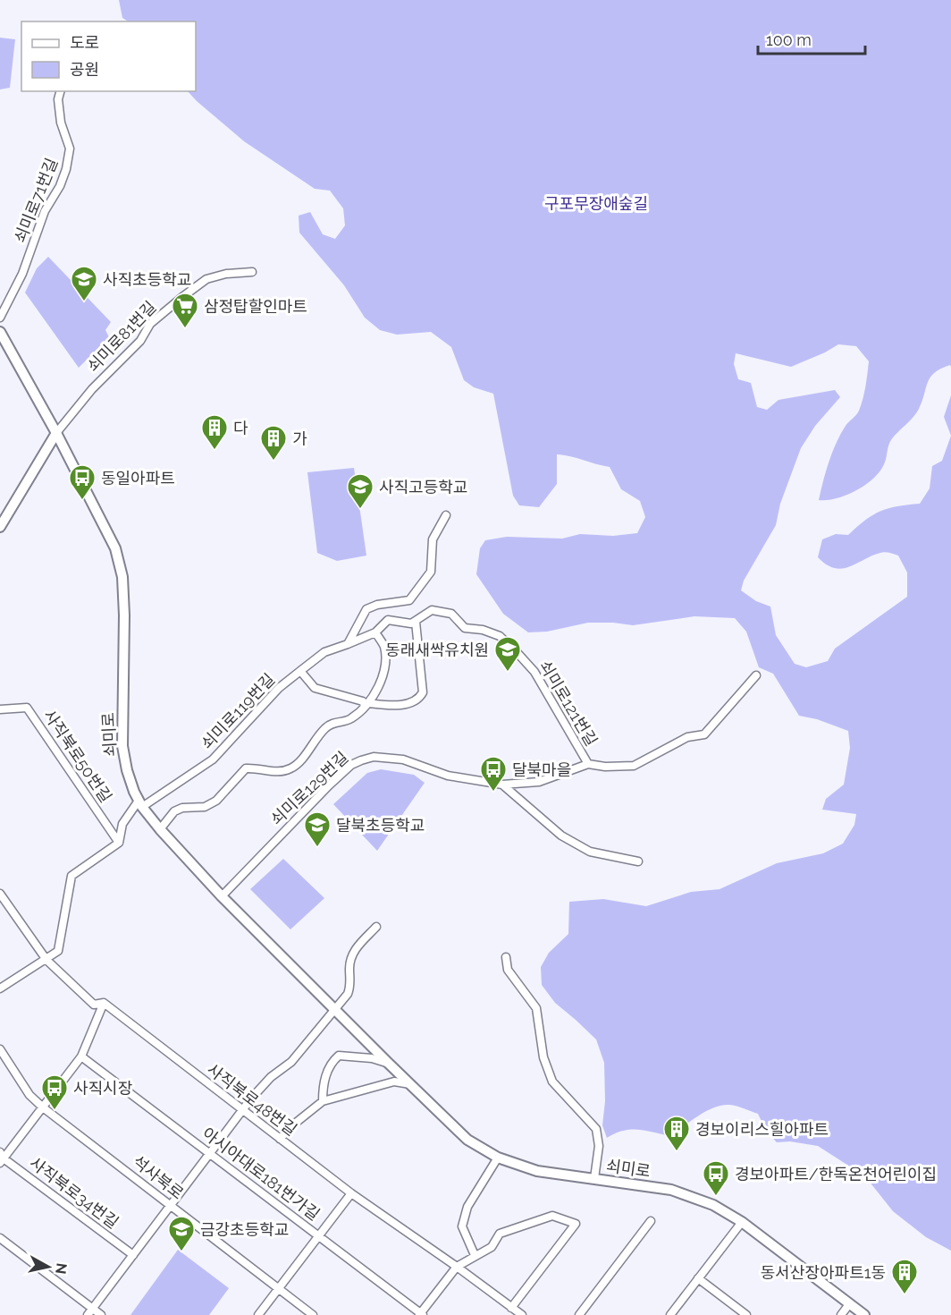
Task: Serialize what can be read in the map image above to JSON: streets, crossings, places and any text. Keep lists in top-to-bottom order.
{
  "streets": {
    "main road": ["쇠미로"],
    "street": [
      "쇠미로71번길",
      "쇠미로81번길",
      "쇠미로121번길",
      "쇠미로119번길",
      "사직북로50번길",
      "쇠미로129번길",
      "사직북로48번길",
      "아시아대로181번가길",
      "석사북로",
      "사직북로34번길"
    ]
  },
  "crossings": [
    ["쇠미로81번길", "쇠미로"],
    ["쇠미로121번길", "쇠미로119번길"],
    ["쇠미로121번길", "쇠미로129번길"],
    ["쇠미로119번길", "쇠미로"],
    ["쇠미로", "쇠미로129번길"]
  ],
  "parks": ["구포무장애숲길"],
  "places": {
    "school or university": [
      "사직초등학교",
      "사직고등학교",
      "동래새싹유치원",
      "달북초등학교",
      "금강초등학교"
    ],
    "supermarket": ["삼정탑할인마트"],
    "building": [
      "다",
      "가",
      "경보이리스힐아파트",
      "동서산장아파트1동"
    ],
    "bus stop": [
      "동일아파트",
      "달북마을",
      "사직시장",
      "경보아파트/한독온천어린이집"
    ]
  },
  "legend": ["도로", "공원"],
  "scale_bar": "100 m",
  "north": "right"
}
